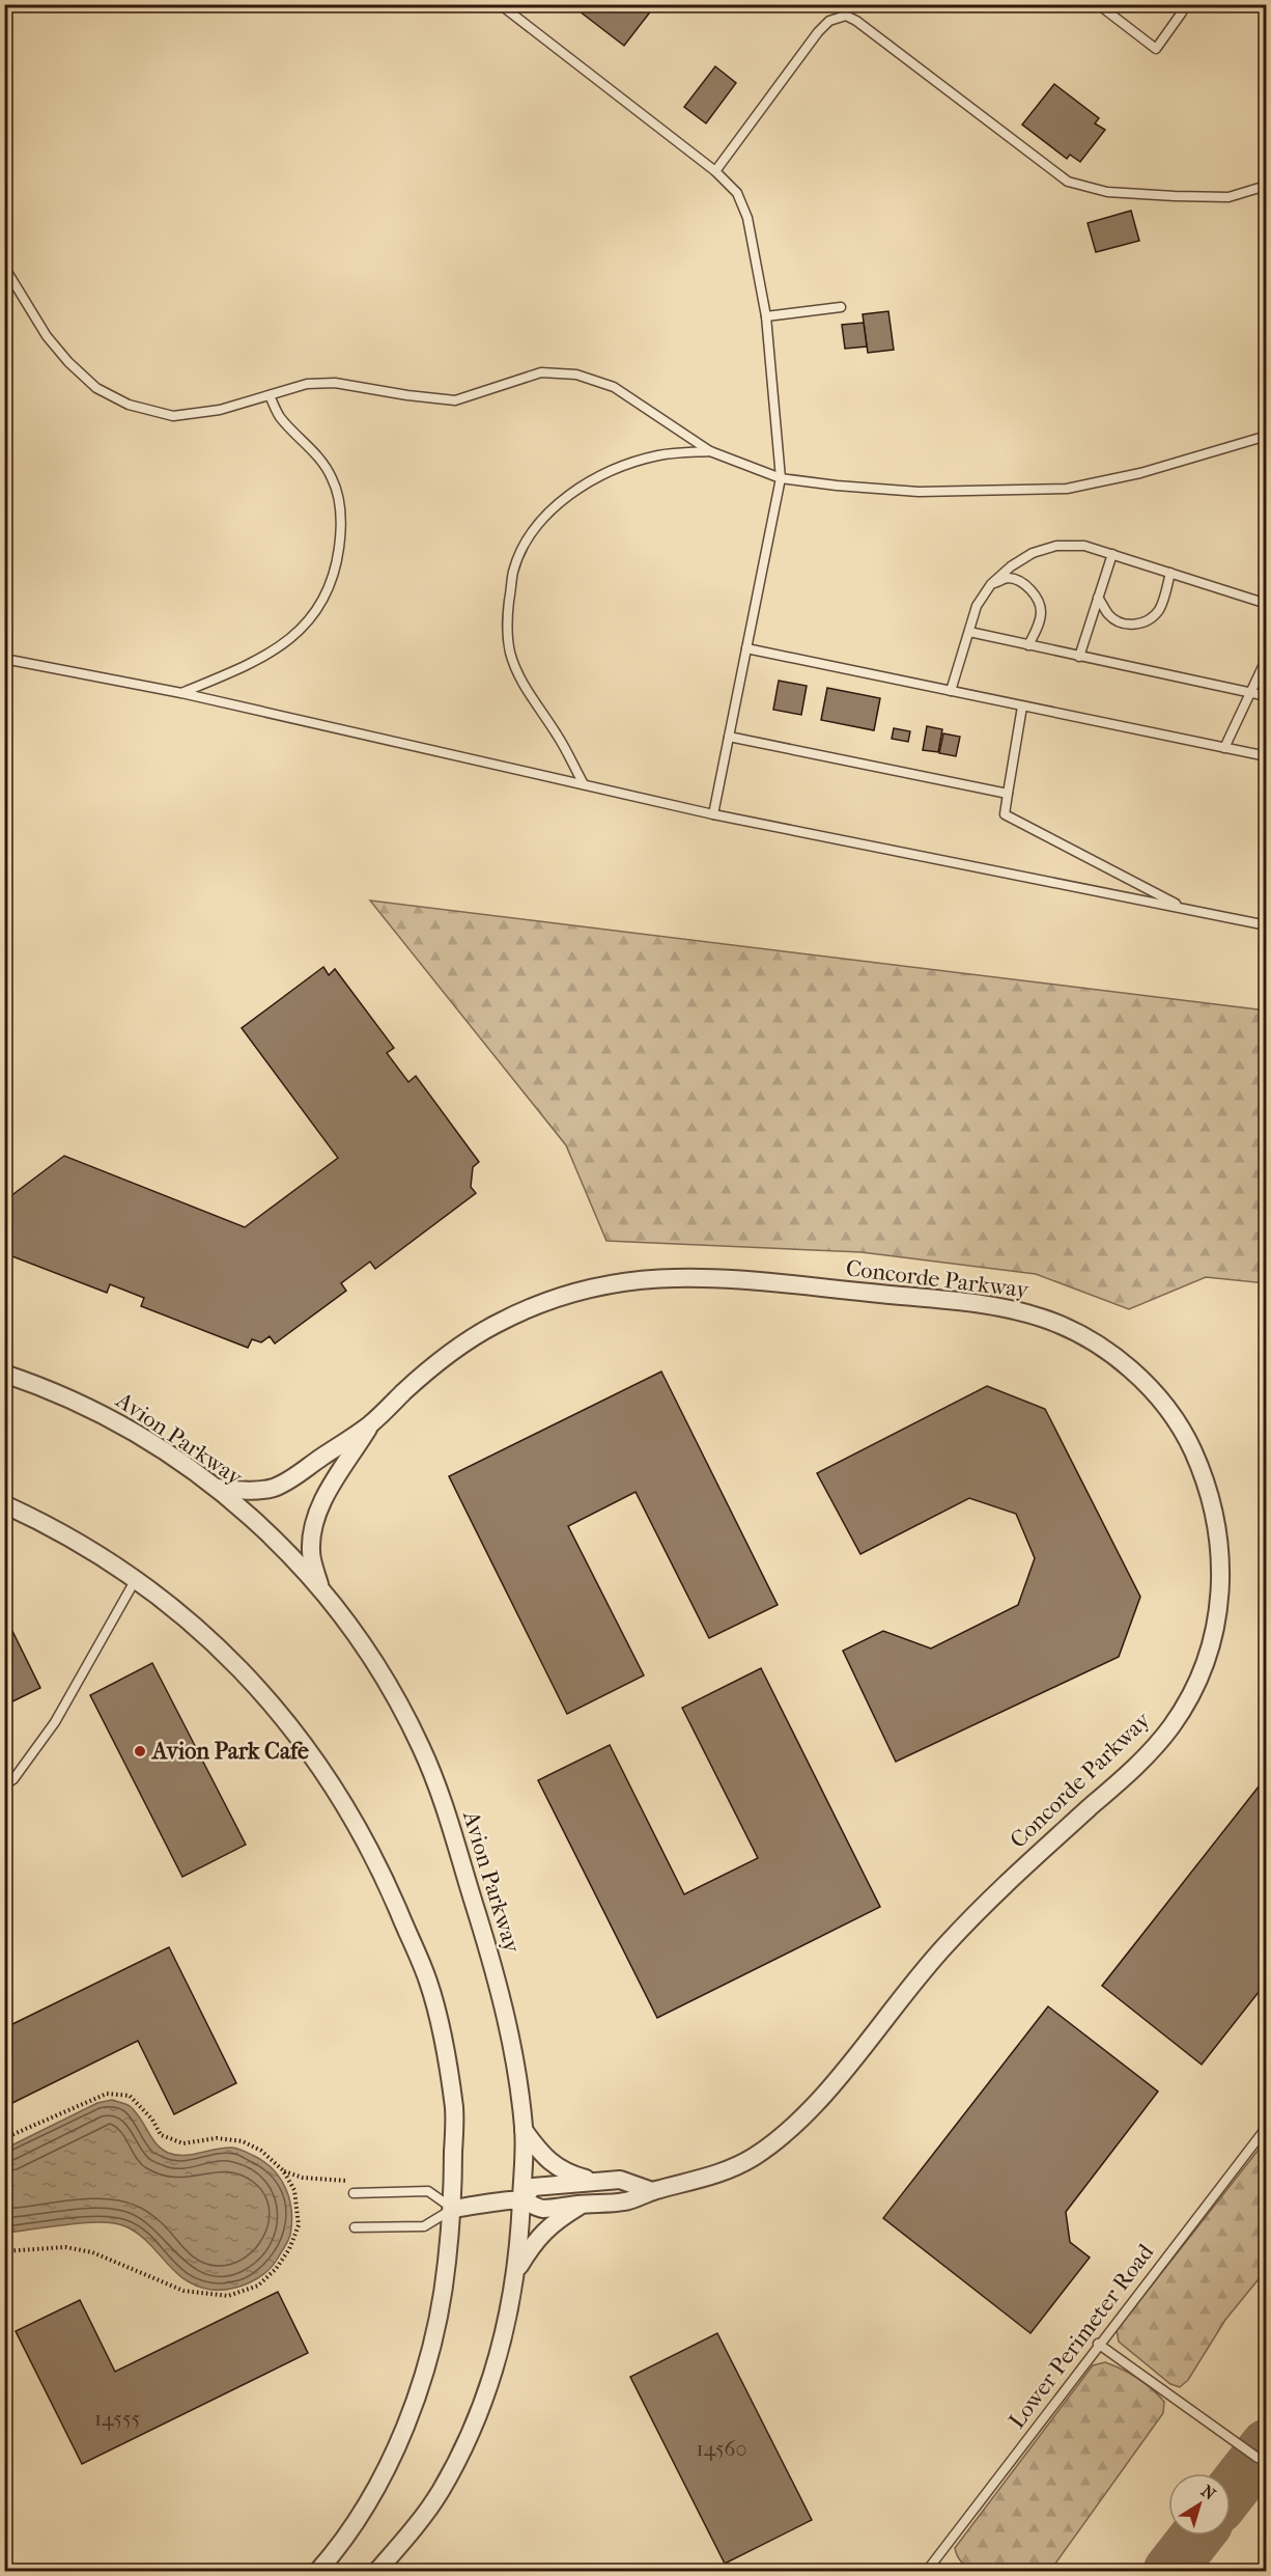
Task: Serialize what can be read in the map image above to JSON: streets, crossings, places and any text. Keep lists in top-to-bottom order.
{
  "streets": {
    "street": ["Concorde Parkway", "Avion Parkway"],
    "lane": ["Lower Perimeter Road"]
  },
  "crossings": [
    ["Concorde Parkway", "Avion Parkway"]
  ],
  "places": ["Avion Park Cafe"],
  "house_numbers": ["14555", "14560"],
  "north": "top right"
}
